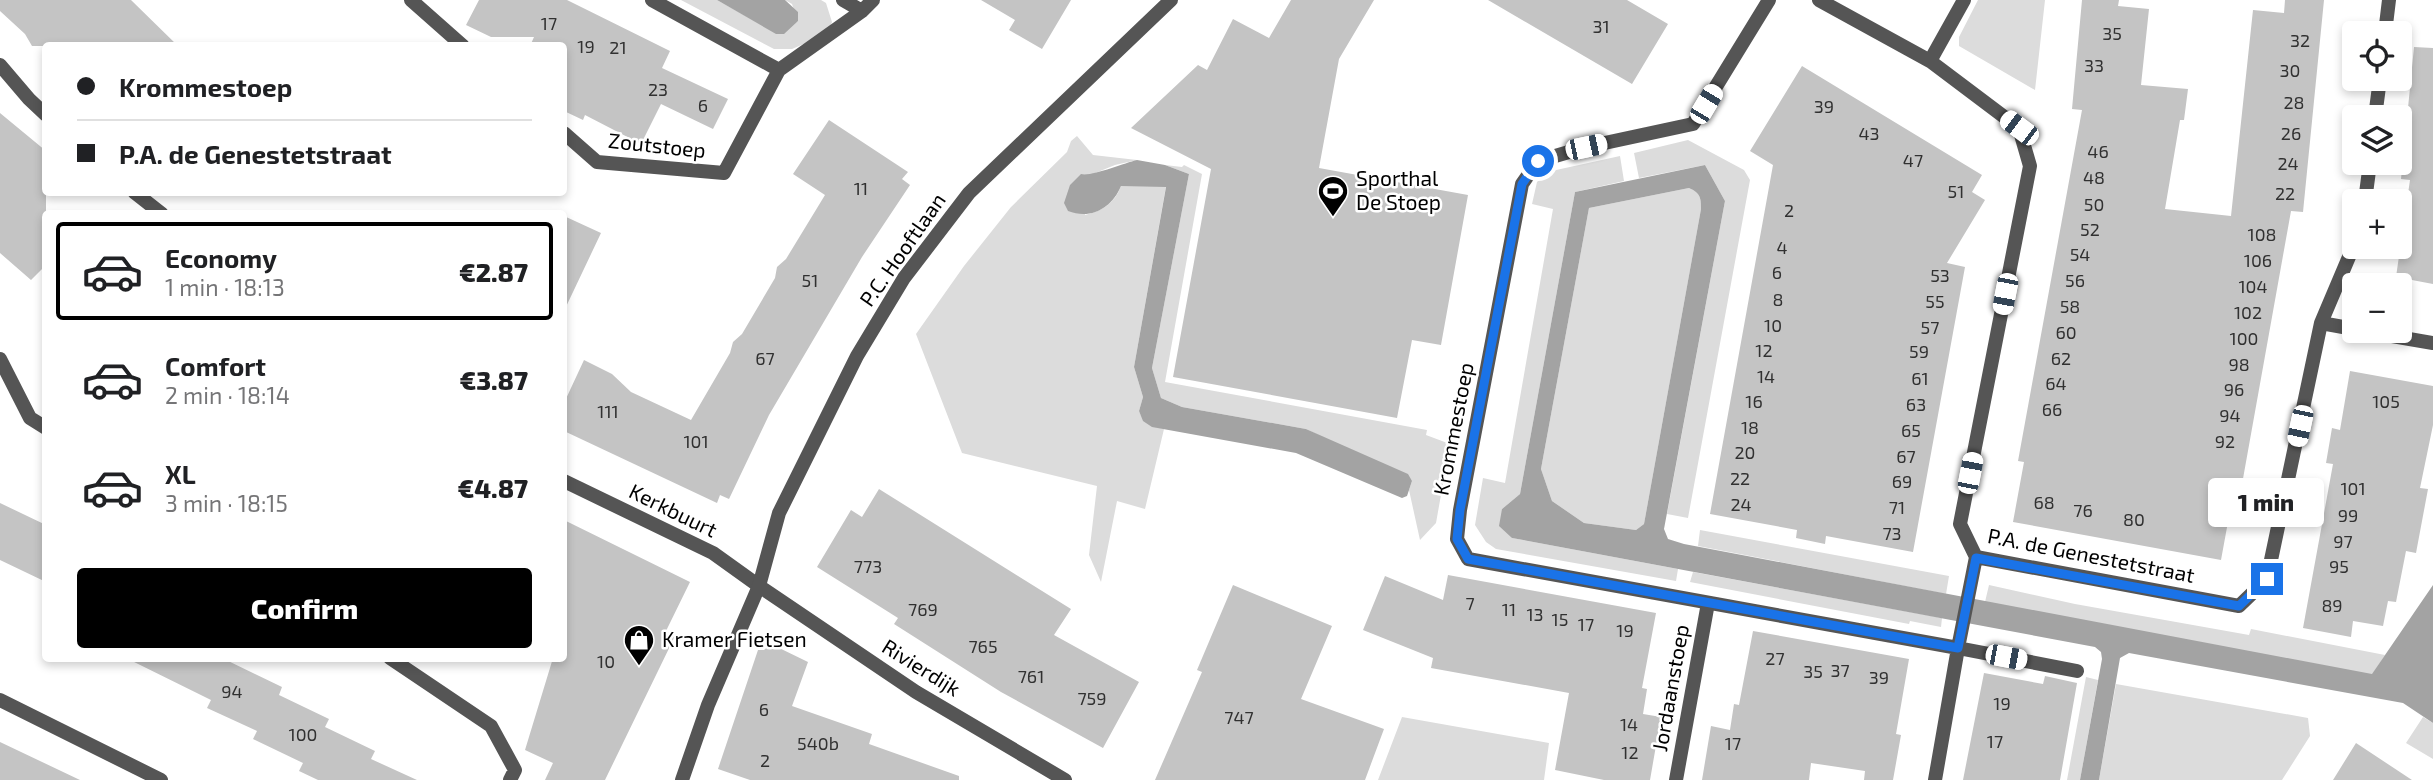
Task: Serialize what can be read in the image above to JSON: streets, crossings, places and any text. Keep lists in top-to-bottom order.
{
  "streets": {
    "street": [
      "Zoutstoep",
      "P.C. Hooftlaan",
      "Krommestoep",
      "Kerkbuurt",
      "P.A. de Genestetstraat",
      "Rivierdijk",
      "Jordaanstoep"
    ]
  },
  "crossings": [
    ["P.C. Hooftlaan", "Kerkbuurt"],
    ["P.C. Hooftlaan", "Rivierdijk"],
    ["Krommestoep", "Jordaanstoep"],
    ["Kerkbuurt", "Rivierdijk"]
  ],
  "places": {
    "sports": ["Sporthal De Stoep"],
    "shop": ["Kramer Fietsen"]
  },
  "house_numbers": [
    "17",
    "31",
    "35",
    "32",
    "19",
    "21",
    "33",
    "30",
    "23",
    "28",
    "6",
    "39",
    "43",
    "26",
    "46",
    "47",
    "24",
    "48",
    "11",
    "51",
    "22",
    "50",
    "2",
    "52",
    "108",
    "4",
    "54",
    "106",
    "6",
    "53",
    "51",
    "56",
    "104",
    "8",
    "55",
    "58",
    "102",
    "10",
    "57",
    "60",
    "100",
    "12",
    "59",
    "67",
    "62",
    "98",
    "14",
    "61",
    "64",
    "96",
    "16",
    "105",
    "63",
    "66",
    "111",
    "94",
    "18",
    "65",
    "101",
    "92",
    "20",
    "67",
    "22",
    "69",
    "101",
    "68",
    "24",
    "71",
    "76",
    "99",
    "80",
    "73",
    "97",
    "773",
    "95",
    "7",
    "89",
    "769",
    "11",
    "13",
    "15",
    "17",
    "19",
    "765",
    "27",
    "10",
    "37",
    "35",
    "761",
    "39",
    "94",
    "759",
    "19",
    "6",
    "747",
    "14",
    "100",
    "17",
    "540b",
    "17",
    "12",
    "2"
  ],
  "page": {
    "map_buttons": ["+", "−"],
    "banner": ["Krommestoep", "P.A. de Genestetstraat"],
    "list": [
      {
        "name": "Economy",
        "note": "1 min · 18:13",
        "value": "€2.87"
      },
      {
        "name": "Comfort",
        "note": "2 min · 18:14",
        "value": "€3.87"
      },
      {
        "name": "XL",
        "note": "3 min · 18:15",
        "value": "€4.87"
      }
    ],
    "bubble": "1 min",
    "buttons": "Confirm"
  }
}
